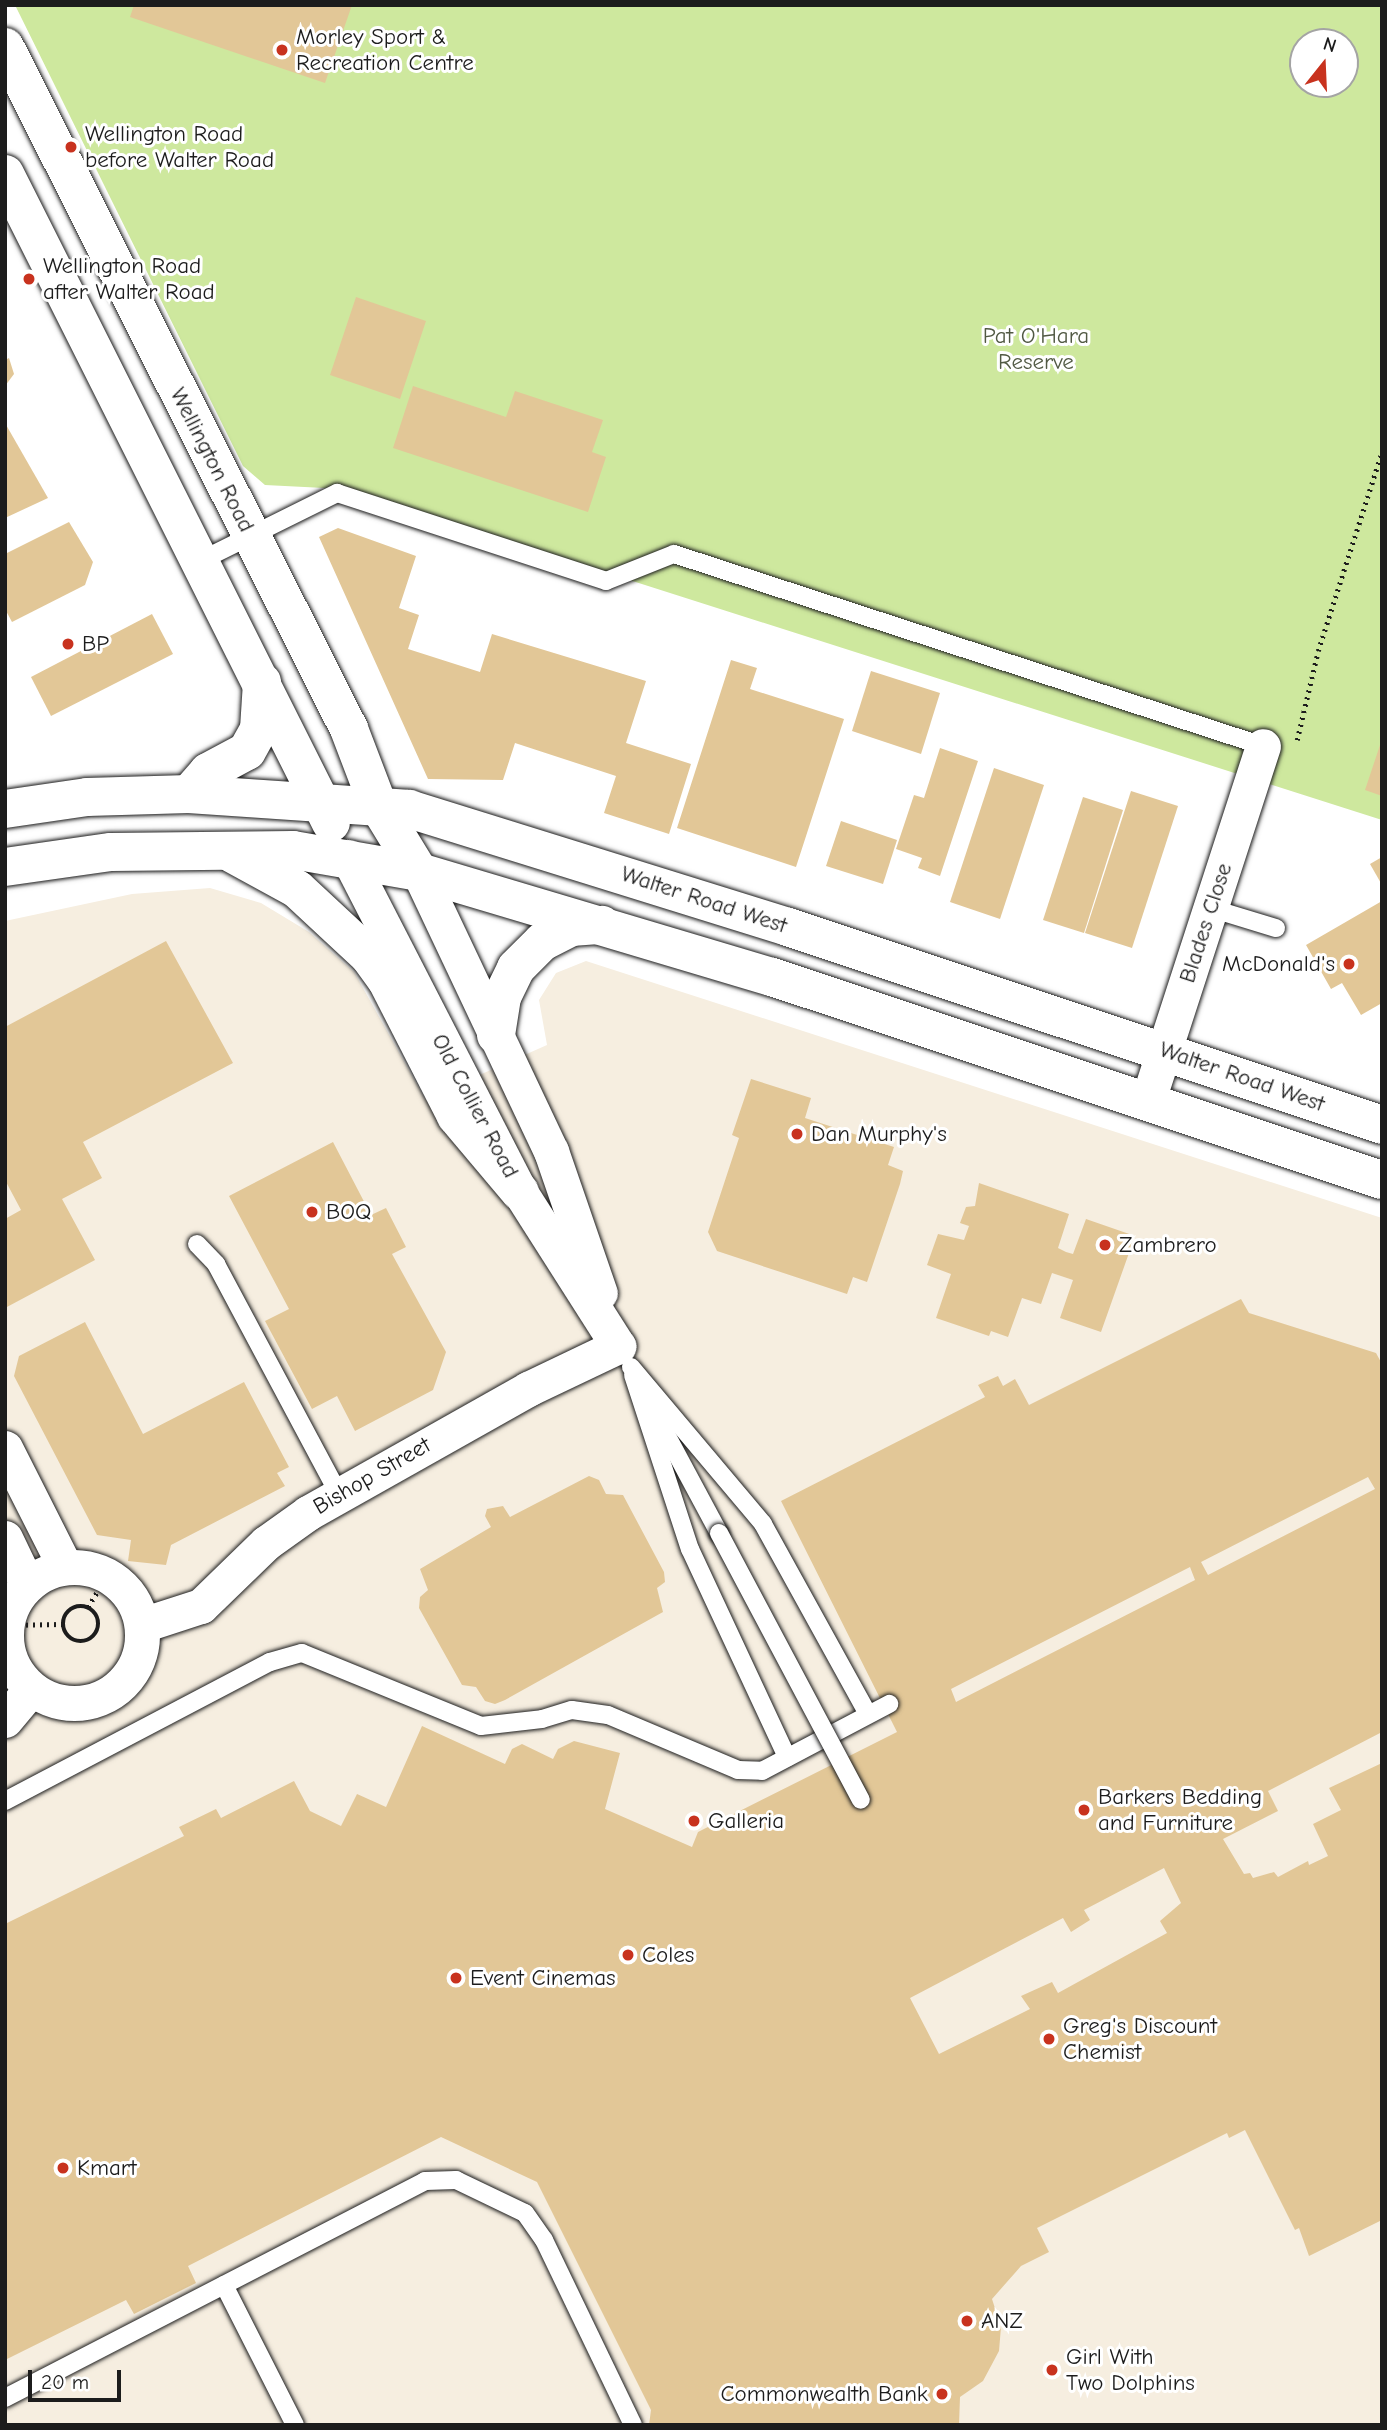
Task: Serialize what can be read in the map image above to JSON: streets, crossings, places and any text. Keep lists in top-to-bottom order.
{
  "streets": {
    "main road": ["Wellington Road", "Walter Road West"],
    "street": ["Blades Close", "Old Collier Road", "Bishop Street"]
  },
  "crossings": [
    ["Wellington Road", "Walter Road West"],
    ["Wellington Road", "Old Collier Road"],
    ["Walter Road West", "Blades Close"],
    ["Old Collier Road", "Bishop Street"]
  ],
  "parks": ["Pat O'Hara Reserve"],
  "places": [
    "Morley Sport & Recreation Centre",
    "Wellington Road before Walter Road",
    "Wellington Road after Walter Road",
    "BP",
    "McDonald's",
    "Dan Murphy's",
    "BOQ",
    "Zambrero",
    "Barkers Bedding and Furniture",
    "Galleria",
    "Coles",
    "Event Cinemas",
    "Greg's Discount Chemist",
    "Kmart",
    "ANZ",
    "Girl With Two Dolphins",
    "Commonwealth Bank"
  ],
  "scale_bar": "20 m",
  "north": "top"
}
